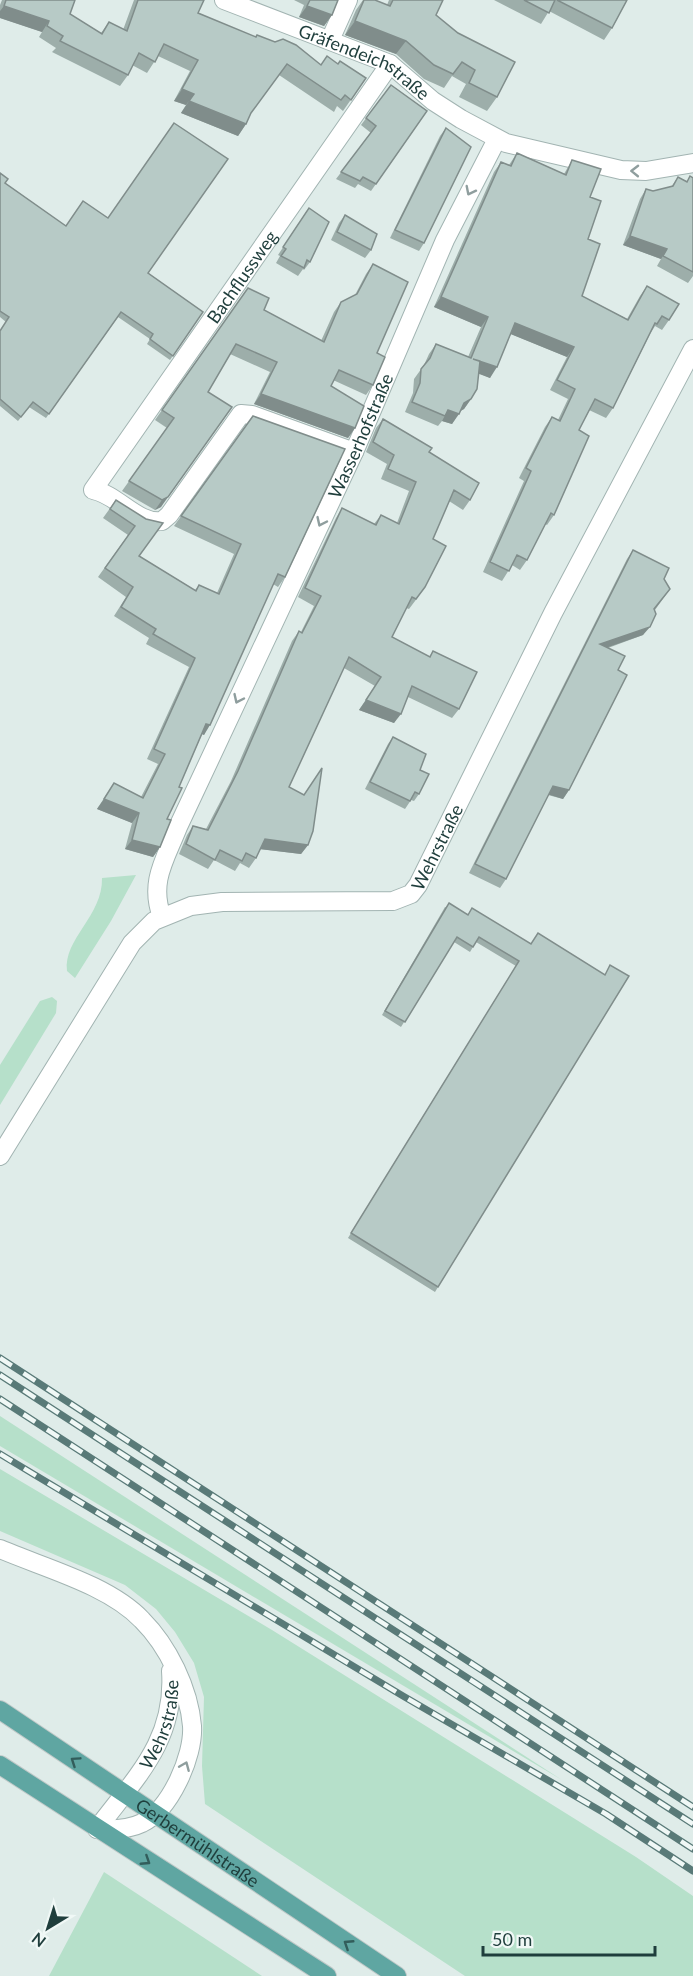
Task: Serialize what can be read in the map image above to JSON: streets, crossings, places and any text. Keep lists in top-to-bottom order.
{
  "streets": {
    "main road": ["Gerbermühlstraße"],
    "street": [
      "Gräfendeichstraße",
      "Bachflussweg",
      "Wasserhofstraße",
      "Wehrstraße"
    ]
  },
  "crossings": [
    ["Gräfendeichstraße", "Bachflussweg"],
    ["Gräfendeichstraße", "Wasserhofstraße"],
    ["Bachflussweg", "Wasserhofstraße"],
    ["Wasserhofstraße", "Wehrstraße"],
    ["Wehrstraße", "Gerbermühlstraße"]
  ],
  "one_way": ["Wasserhofstraße"],
  "scale_bar": "50 m",
  "north": "bottom left"
}
